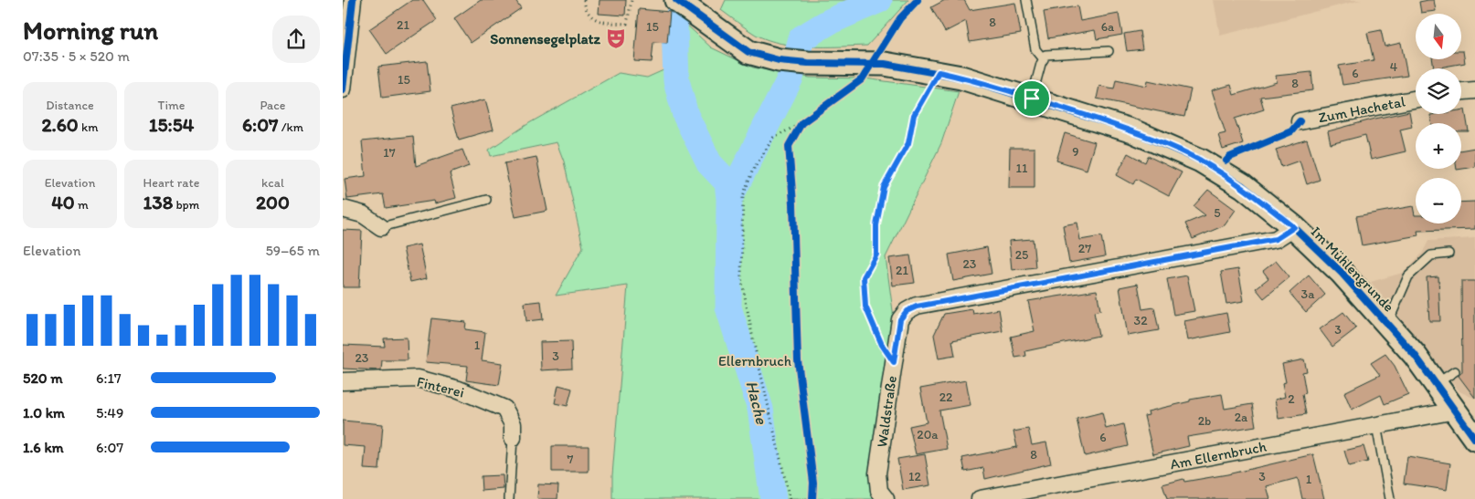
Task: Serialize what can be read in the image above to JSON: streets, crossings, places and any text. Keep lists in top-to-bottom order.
{
  "streets": {
    "main road": ["Im Mühlengrunde"],
    "street": [
      "Zum Hachetal",
      "Finterei",
      "Waldstraße",
      "Am Ellernbruch"
    ]
  },
  "crossings": [
    ["Im Mühlengrunde", "Waldstraße"],
    ["Im Mühlengrunde", "Am Ellernbruch"]
  ],
  "water": ["Hache"],
  "parks": ["Ellernbruch"],
  "places": {
    "theatre": ["Sonnensegelplatz"]
  },
  "house_numbers": [
    "8",
    "21",
    "15",
    "6a",
    "4",
    "6",
    "15",
    "8",
    "9",
    "17",
    "11",
    "5",
    "27",
    "25",
    "23",
    "21",
    "3a",
    "32",
    "3",
    "1",
    "3",
    "23",
    "22",
    "2",
    "2a",
    "2b",
    "20a",
    "6",
    "8",
    "7",
    "12",
    "3",
    "1"
  ],
  "north": "bottom",
  "page": {
    "heading": ["Morning run", "07:35 · 5 × 520 m"],
    "map_buttons": ["+", "−"],
    "stats": [
      ["Distance", "2.60 km"],
      ["Time", "15:54"],
      ["Pace", "6:07 /km"],
      ["Elevation", "40 m"],
      ["Heart rate", "138 bpm"],
      ["kcal", "200"]
    ],
    "chart": ["Elevation", "59–65 m"],
    "list": [
      {
        "name": "520 m",
        "note": "6:17"
      },
      {
        "name": "1.0 km",
        "note": "5:49"
      },
      {
        "name": "1.6 km",
        "note": "6:07"
      }
    ]
  }
}
